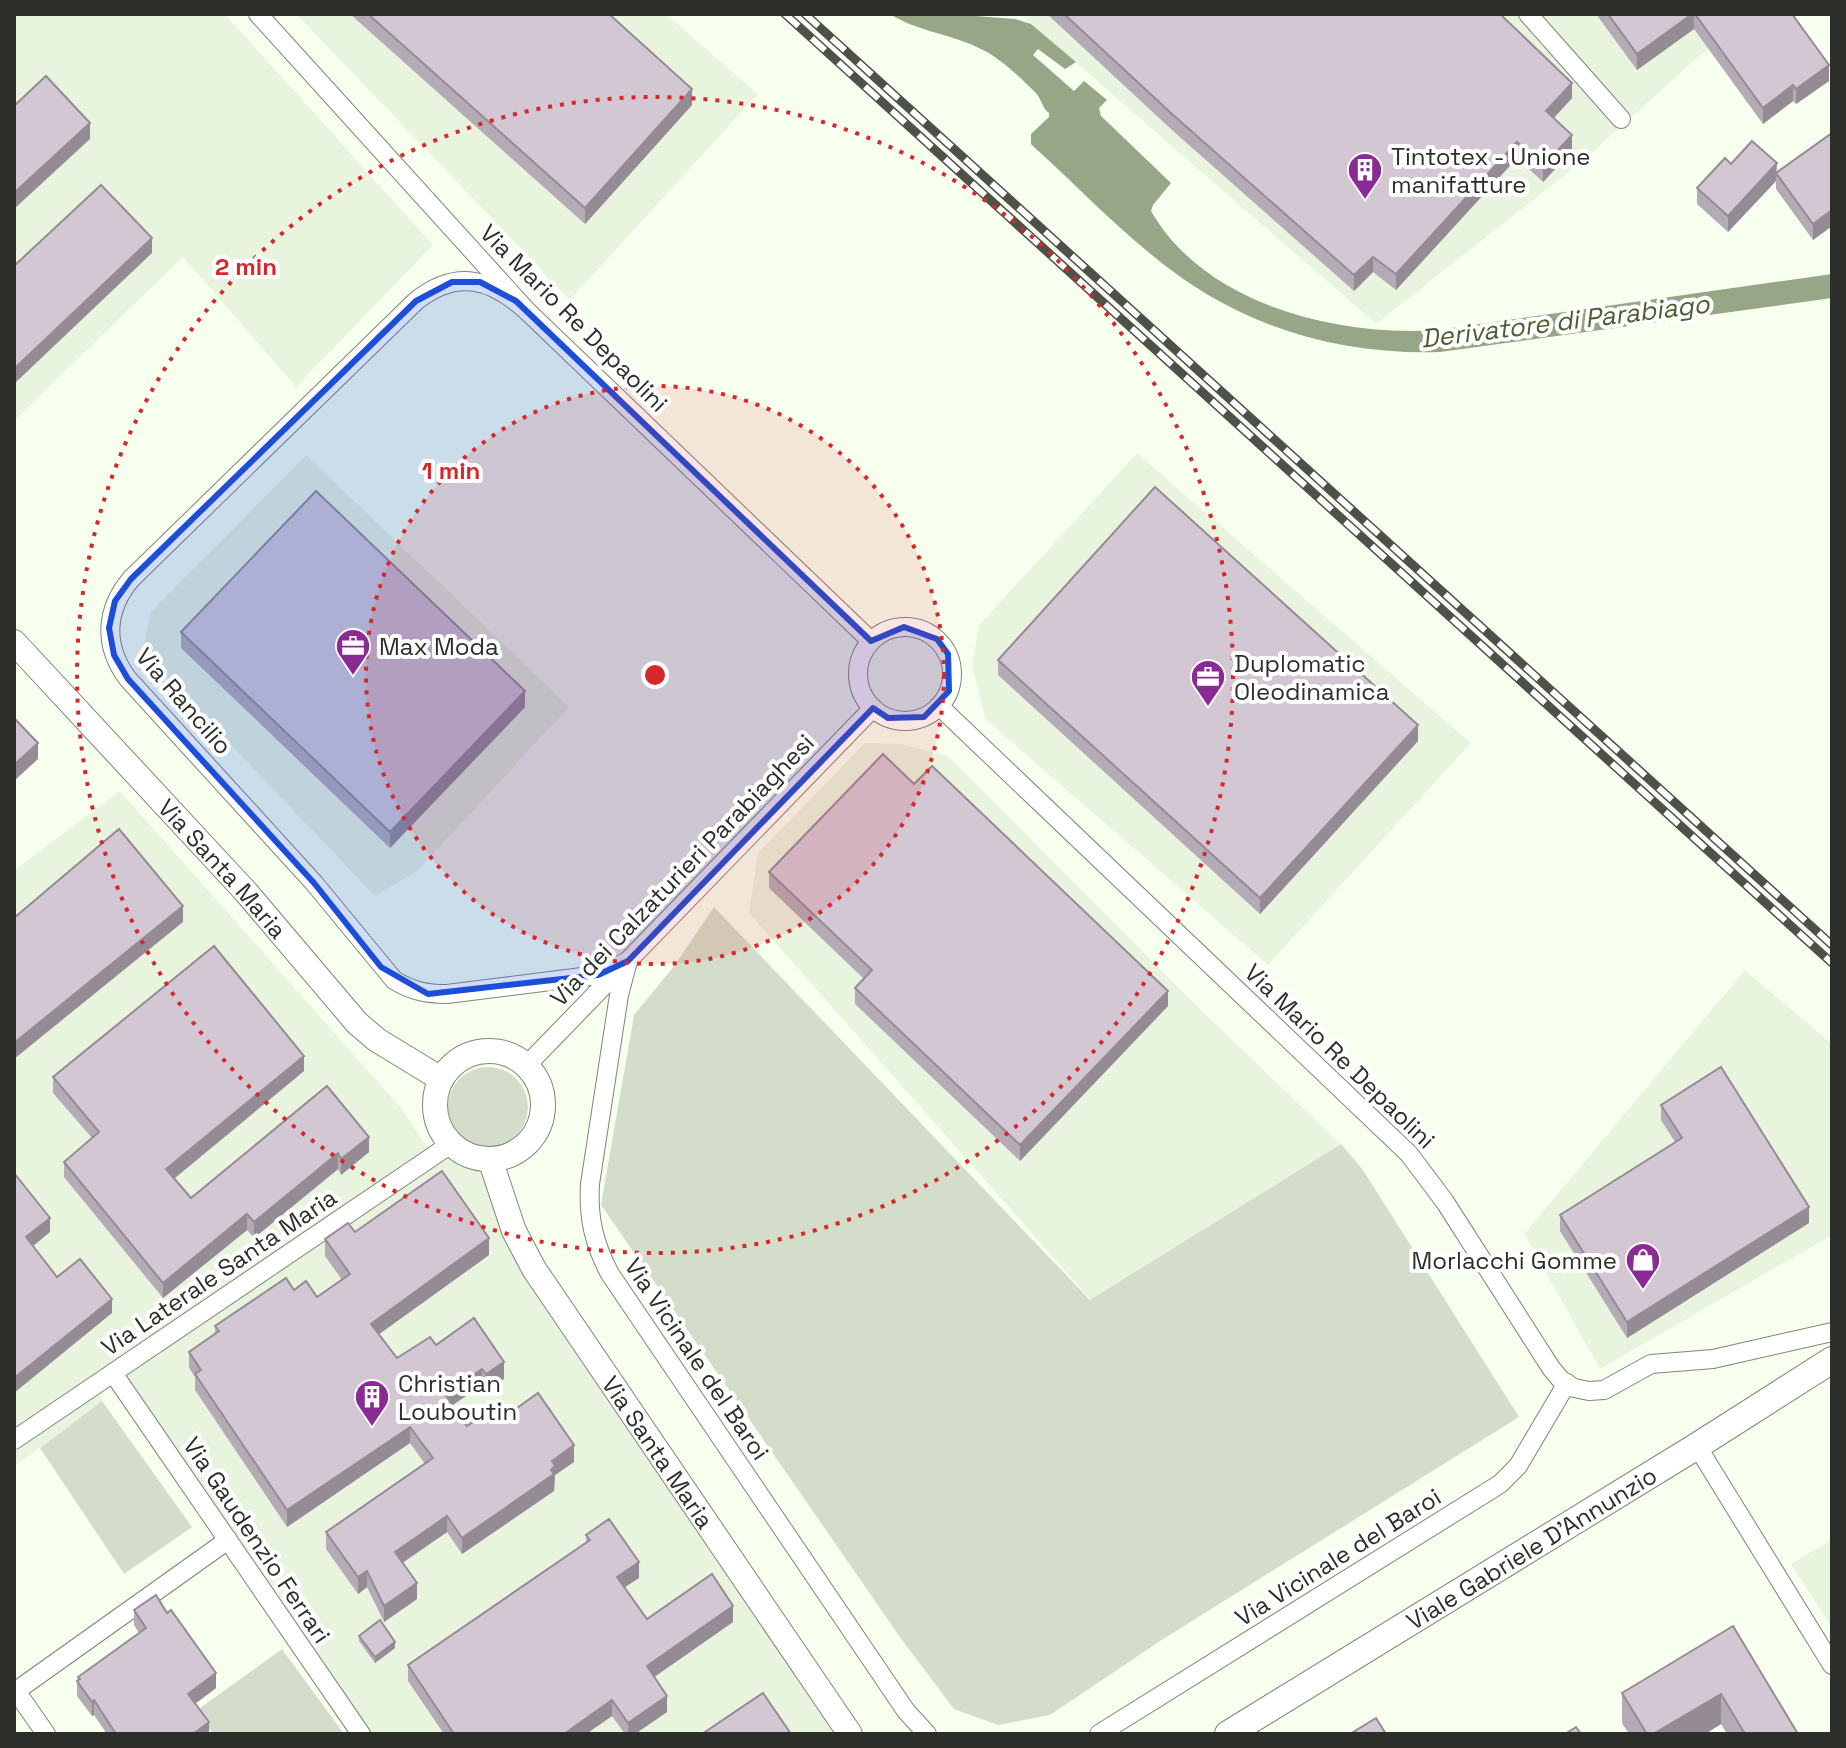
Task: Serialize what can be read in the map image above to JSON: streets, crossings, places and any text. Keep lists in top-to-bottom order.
{
  "streets": {
    "main road": ["Viale Gabriele D'Annunzio"],
    "street": [
      "Via Mario Re Depaolini",
      "Via Rancilio",
      "Via Santa Maria",
      "Via dei Calzaturieri Parabiaghesi",
      "Via Laterale Santa Maria",
      "Via Vicinale del Baroi",
      "Via Gaudenzio Ferrari"
    ]
  },
  "crossings": [
    ["Via Mario Re Depaolini", "Via Rancilio"],
    ["Via Mario Re Depaolini", "Via dei Calzaturieri Parabiaghesi"],
    ["Via Mario Re Depaolini", "Via Vicinale del Baroi"],
    ["Via Rancilio", "Via dei Calzaturieri Parabiaghesi"],
    ["Via Rancilio", "Via Vicinale del Baroi"],
    ["Via Santa Maria", "Via dei Calzaturieri Parabiaghesi"],
    ["Via Santa Maria", "Via Laterale Santa Maria"],
    ["Via dei Calzaturieri Parabiaghesi", "Via Laterale Santa Maria"],
    ["Via dei Calzaturieri Parabiaghesi", "Via Vicinale del Baroi"],
    ["Via Laterale Santa Maria", "Via Gaudenzio Ferrari"]
  ],
  "water": ["Derivatore di Parabiago"],
  "places": {
    "building": ["Tintotex - Unione manifatture", "Christian Louboutin"],
    "office": ["Max Moda", "Duplomatic Oleodinamica"],
    "shop": ["Morlacchi Gomme"]
  },
  "rings": ["2 min", "1 min"]
}
